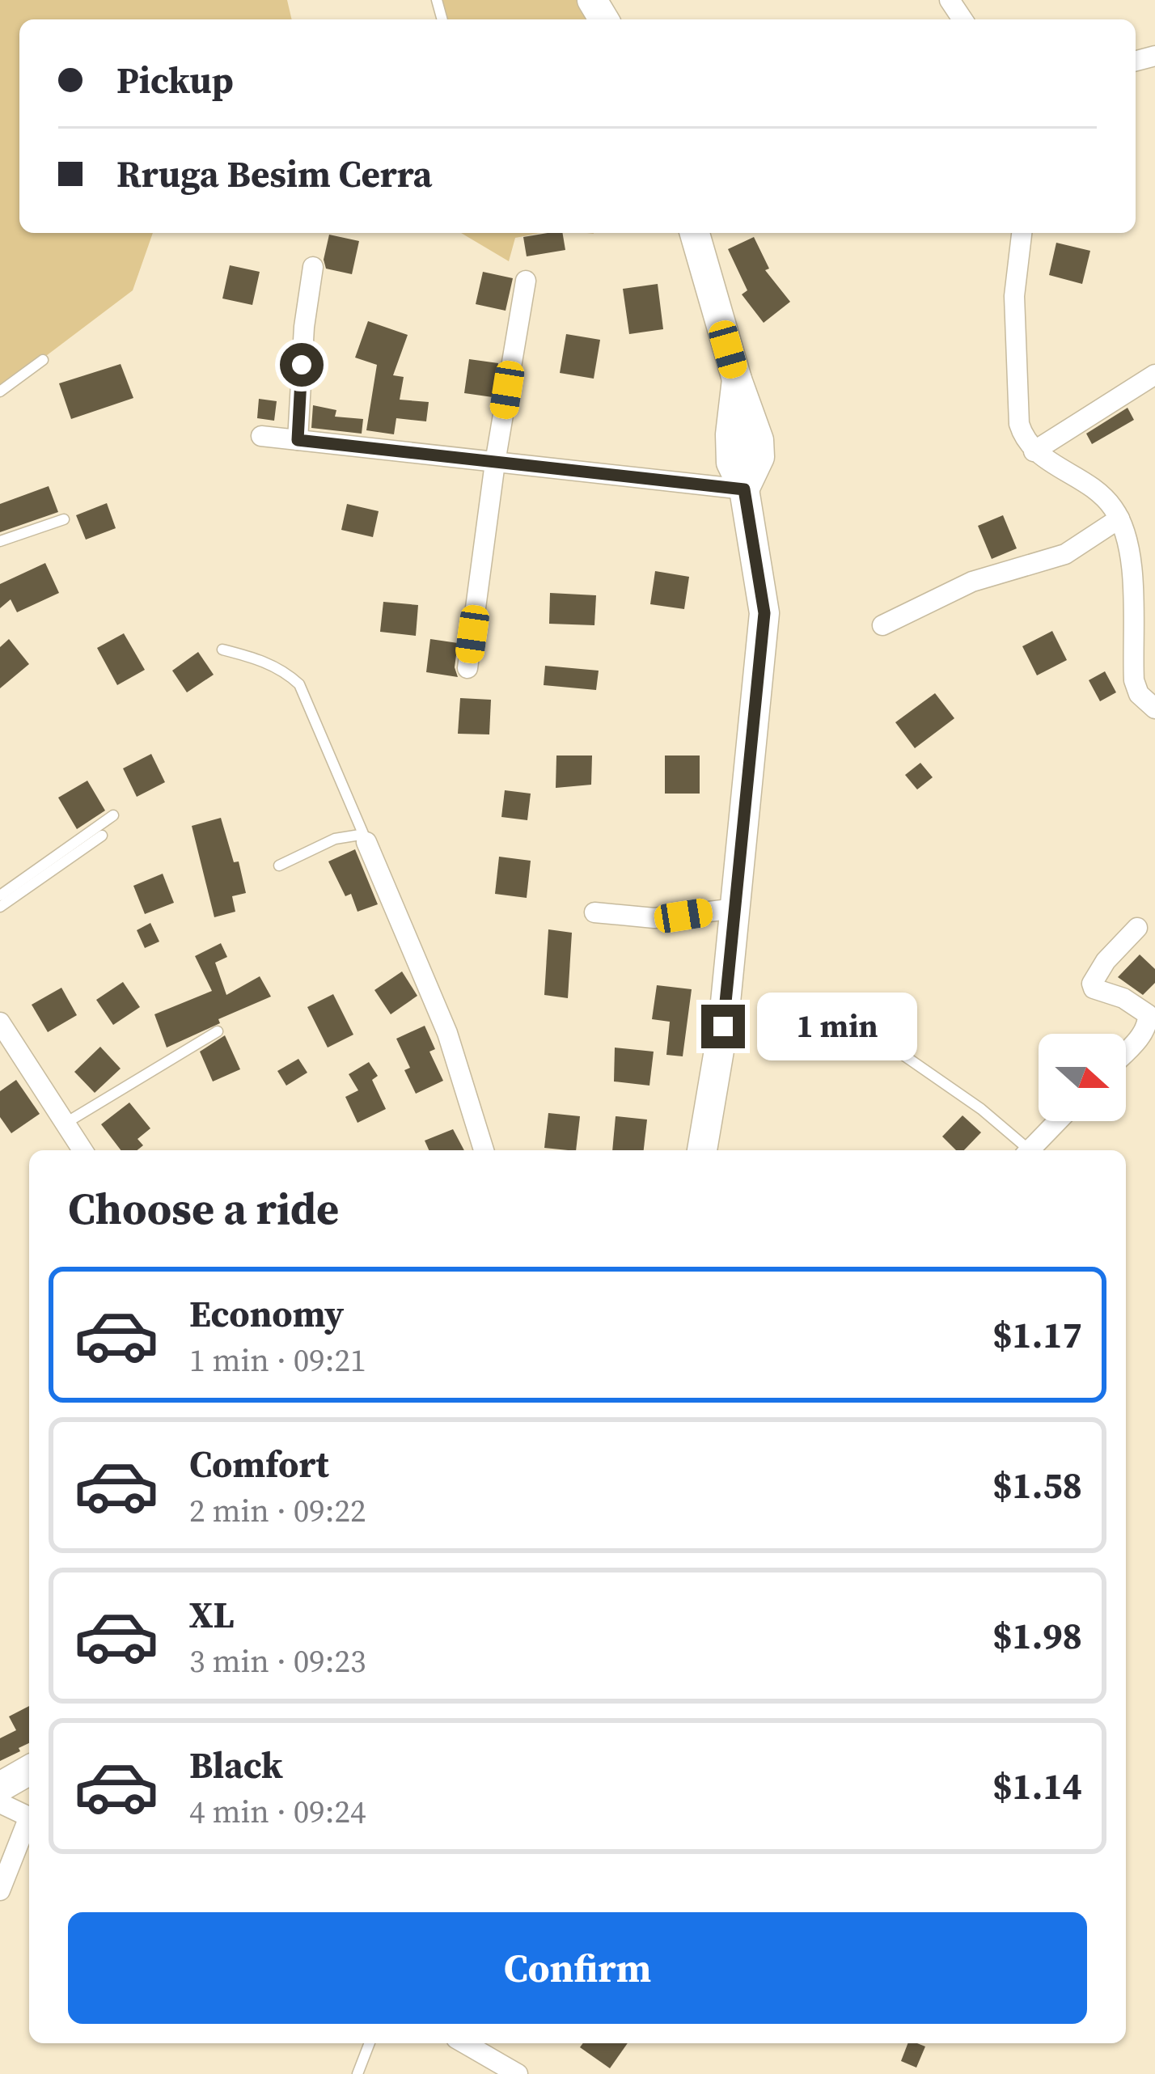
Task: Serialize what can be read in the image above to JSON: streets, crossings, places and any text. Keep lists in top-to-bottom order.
{
  "north": "right",
  "page": {
    "banner": ["Pickup", "Rruga Besim Cerra"],
    "bubble": "1 min",
    "heading": "Choose a ride",
    "list": [
      {
        "name": "Economy",
        "note": "1 min · 09:21",
        "value": "$1.17"
      },
      {
        "name": "Comfort",
        "note": "2 min · 09:22",
        "value": "$1.58"
      },
      {
        "name": "XL",
        "note": "3 min · 09:23",
        "value": "$1.98"
      },
      {
        "name": "Black",
        "note": "4 min · 09:24",
        "value": "$1.14"
      }
    ],
    "buttons": "Confirm"
  }
}
